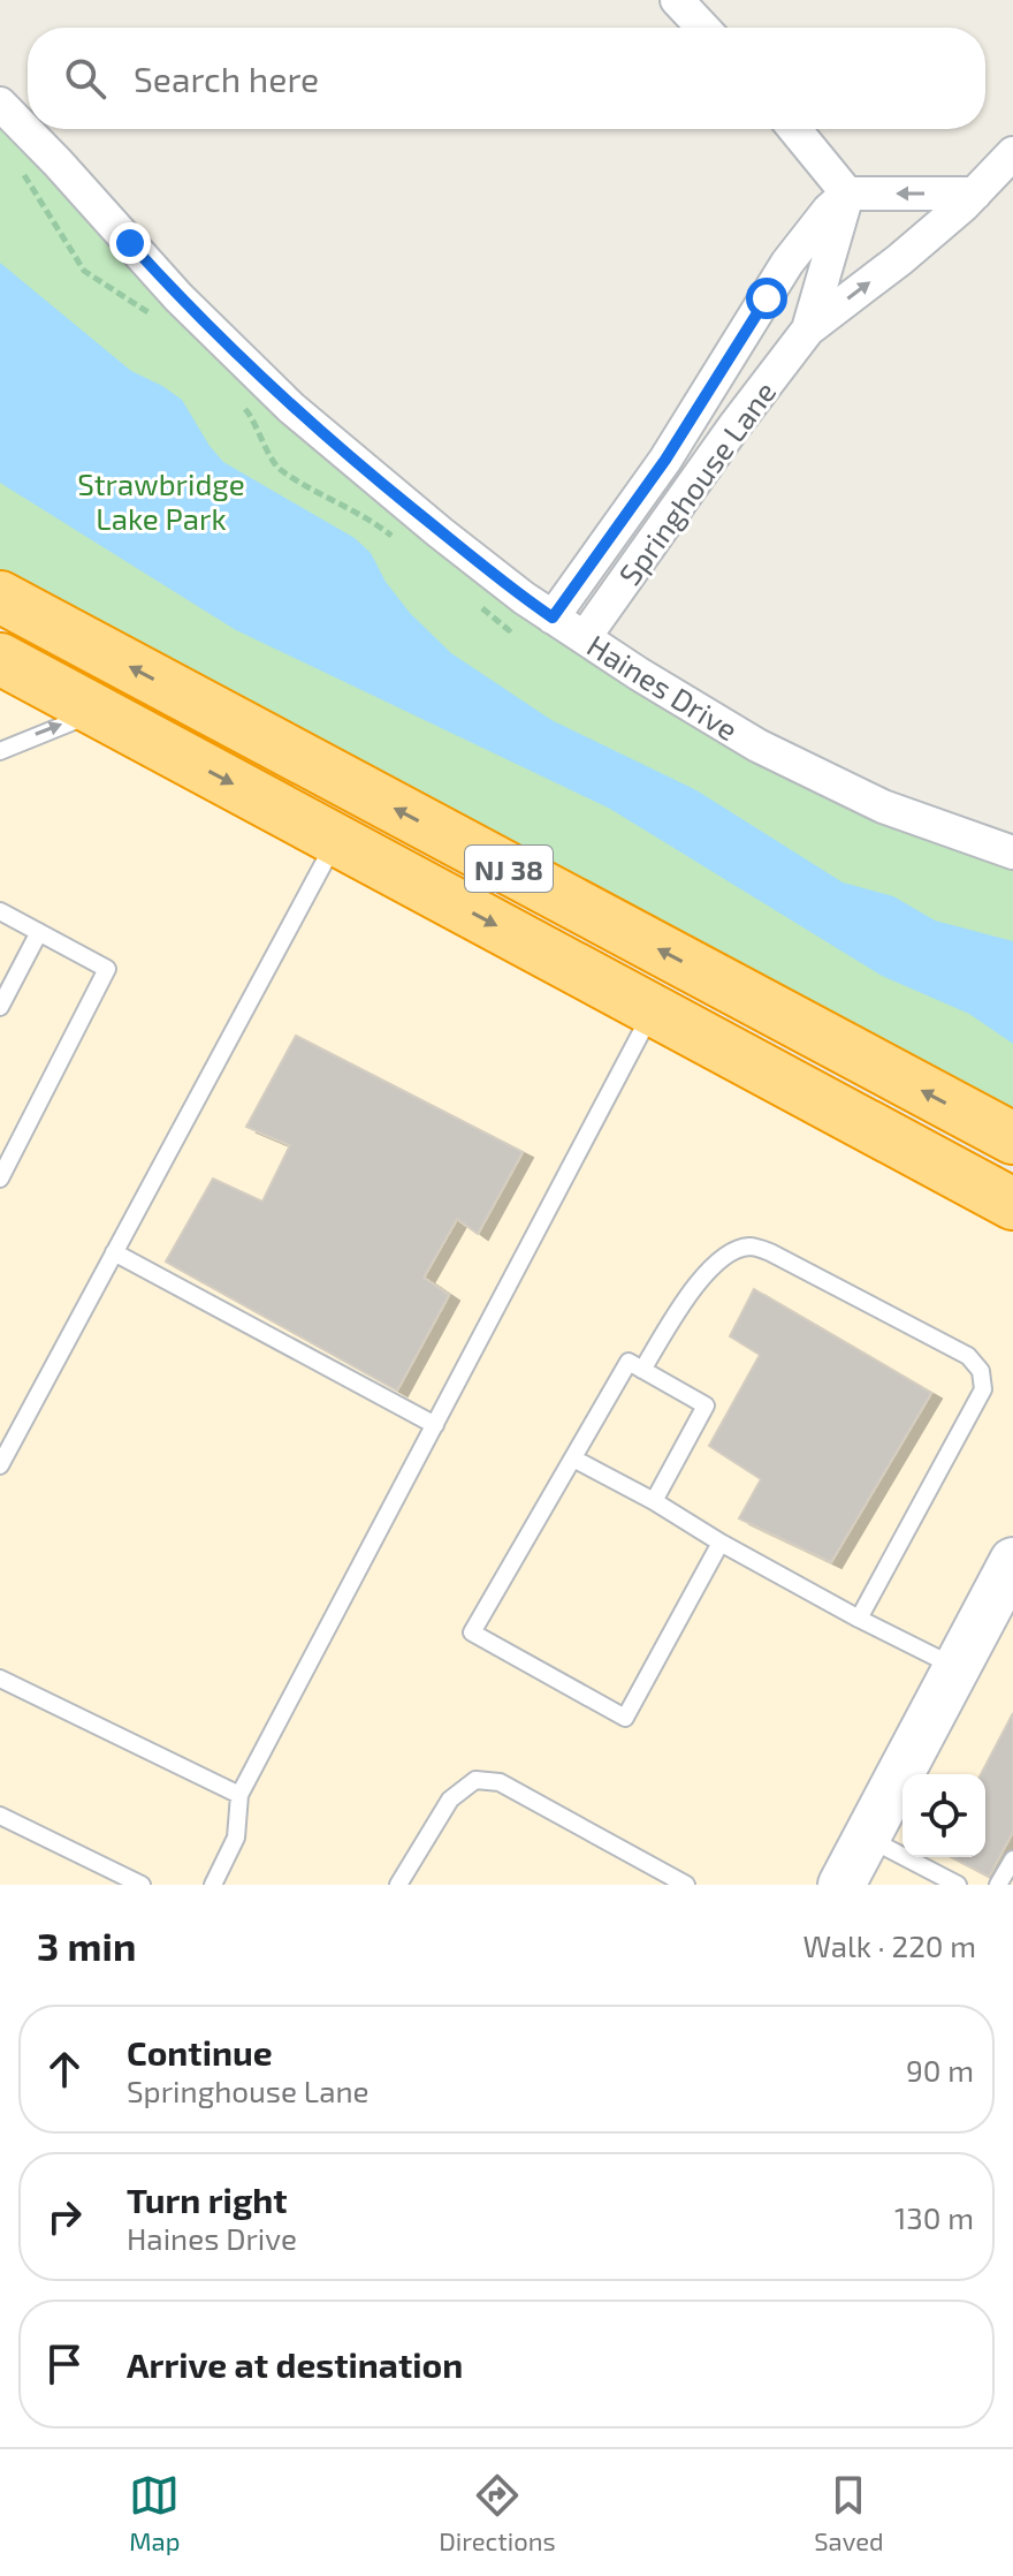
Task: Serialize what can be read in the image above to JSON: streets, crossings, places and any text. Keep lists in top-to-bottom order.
{
  "streets": {
    "highway": ["NJ 38"],
    "street": ["Springhouse Lane", "Haines Drive"]
  },
  "crossings": [
    ["Springhouse Lane", "Haines Drive"]
  ],
  "parks": ["Strawbridge Lake Park"],
  "page": {
    "search": "Search here",
    "heading": ["3 min", "Walk · 220 m"],
    "list": [
      ["Continue", "Springhouse Lane", "90 m"],
      ["Turn right", "Haines Drive", "130 m"],
      "Arrive at destination"
    ],
    "nav": ["Map", "Directions", "Saved"]
  }
}
